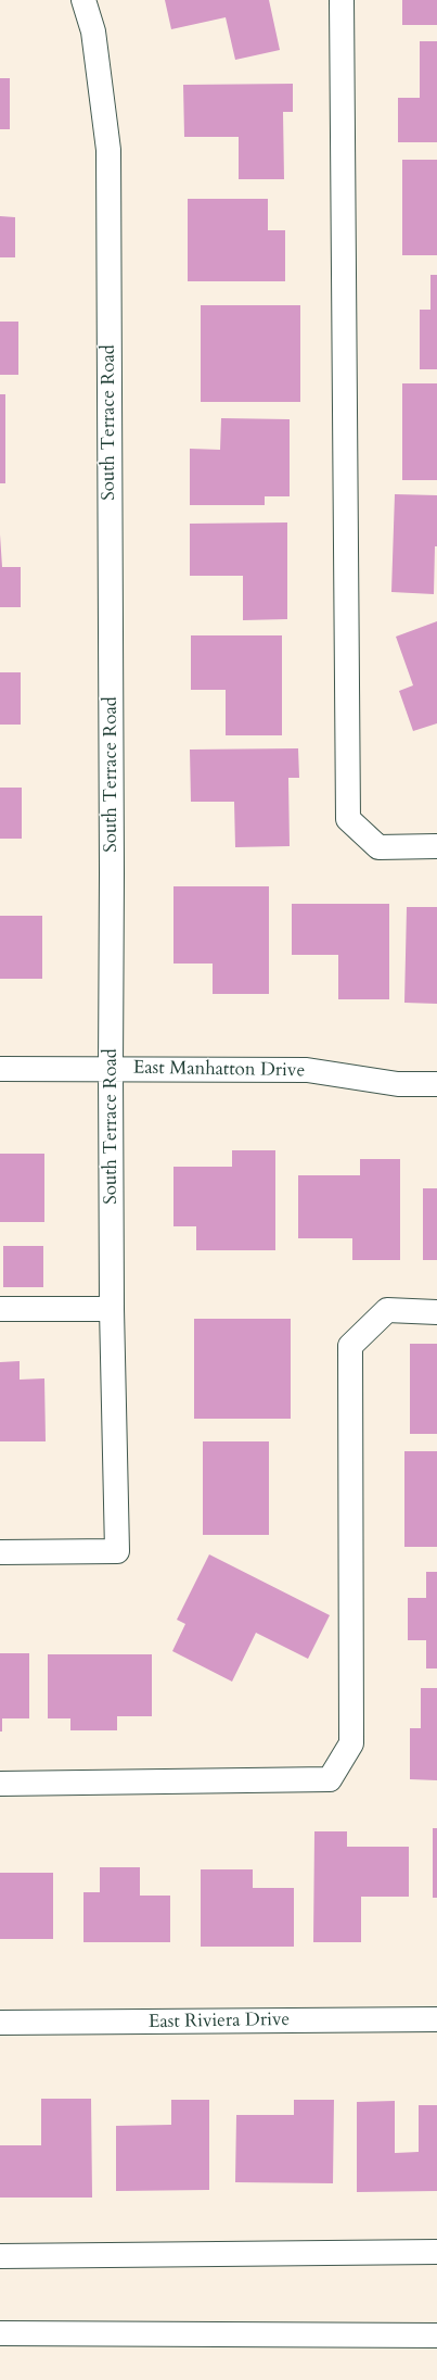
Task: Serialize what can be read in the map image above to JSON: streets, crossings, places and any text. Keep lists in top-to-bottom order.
{
  "streets": {
    "main road": ["South Terrace Road", "East Manhatton Drive", "East Riviera Drive"]
  },
  "crossings": [
    ["South Terrace Road", "East Manhatton Drive"]
  ]
}
